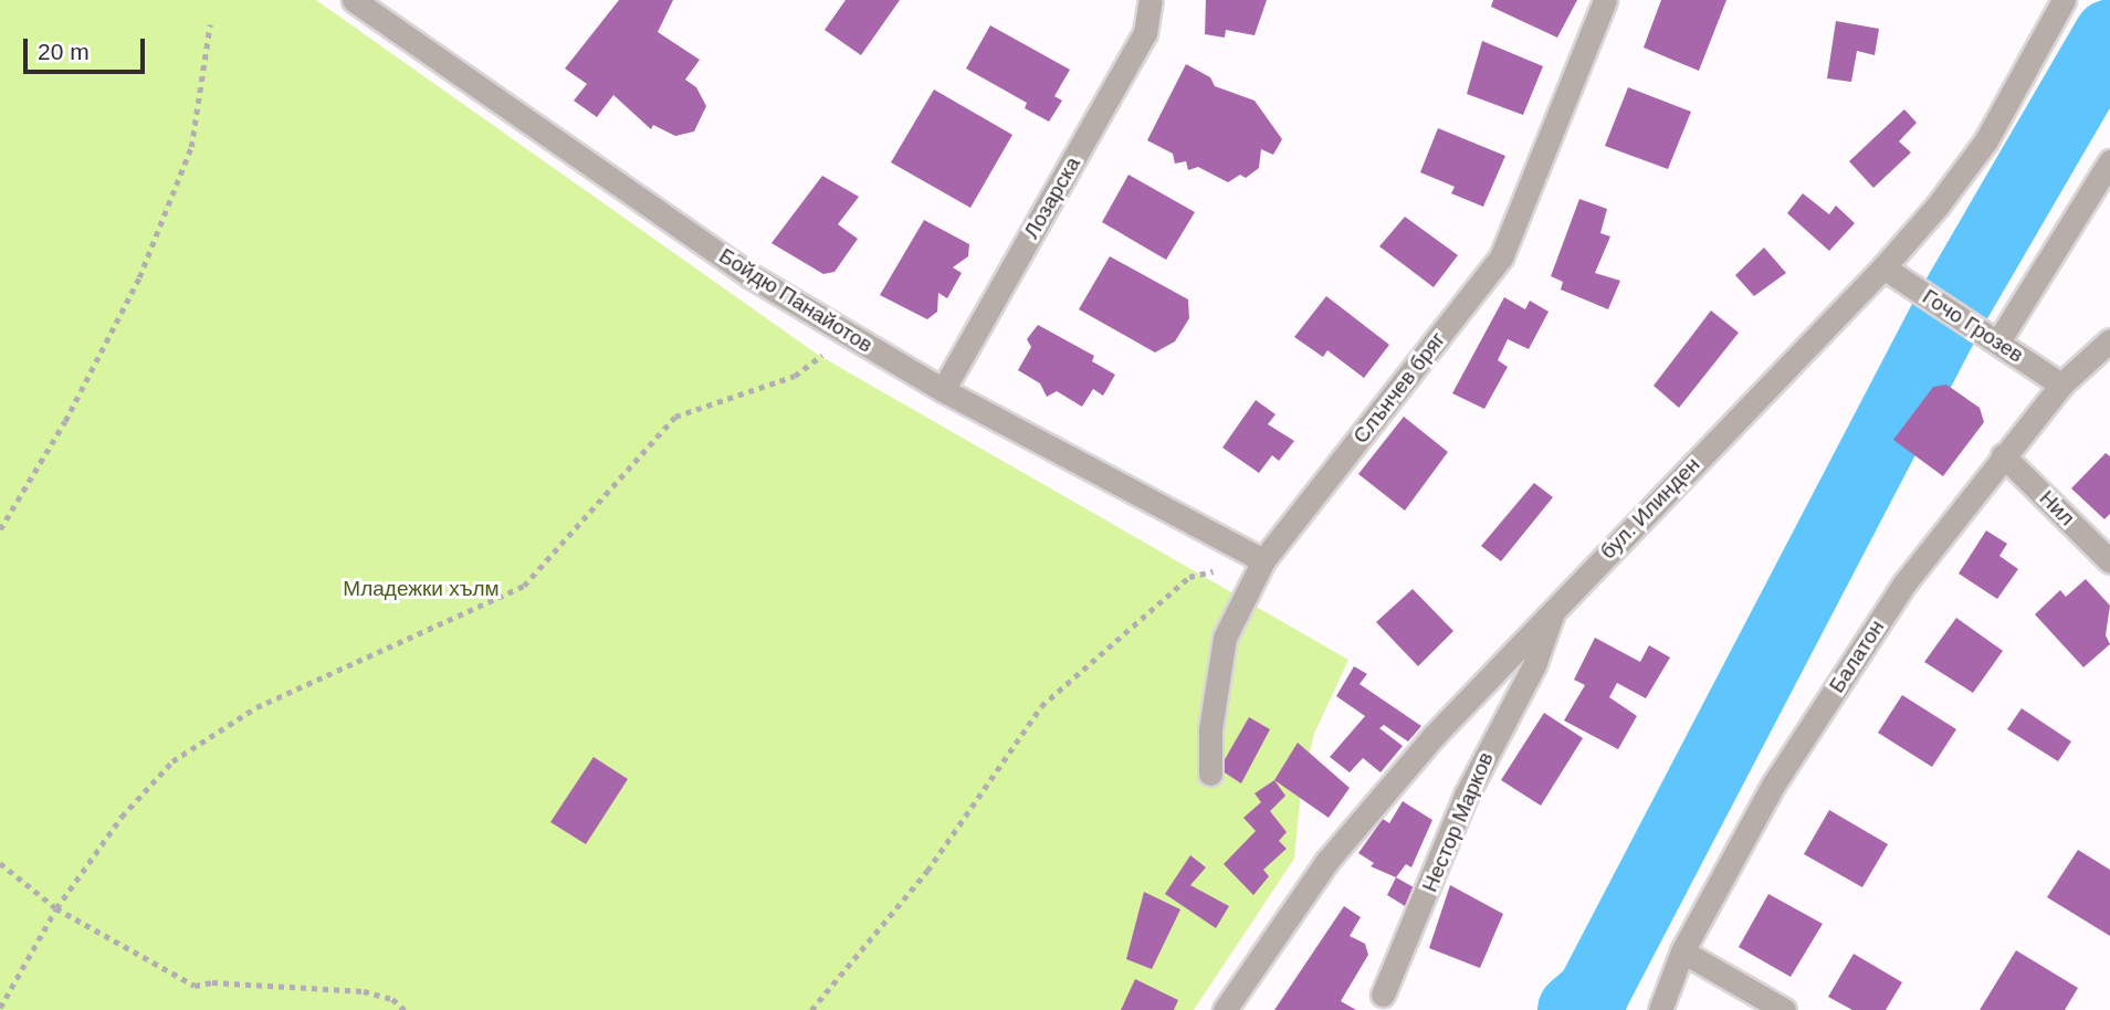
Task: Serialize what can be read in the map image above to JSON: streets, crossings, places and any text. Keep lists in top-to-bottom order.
{
  "streets": {
    "street": [
      "Лозарска",
      "Бойдю Панайотов",
      "Гочо Грозев",
      "Слънчев бряг",
      "бул. Илинден",
      "Нил",
      "Балатон",
      "Нестор Марков"
    ]
  },
  "crossings": [
    ["Лозарска", "Бойдю Панайотов"],
    ["Бойдю Панайотов", "Слънчев бряг"],
    ["Гочо Грозев", "бул. Илинден"],
    ["Гочо Грозев", "Балатон"],
    ["бул. Илинден", "Нестор Марков"],
    ["Нил", "Балатон"]
  ],
  "parks": ["Младежки хълм"],
  "scale_bar": "20 m"
}
